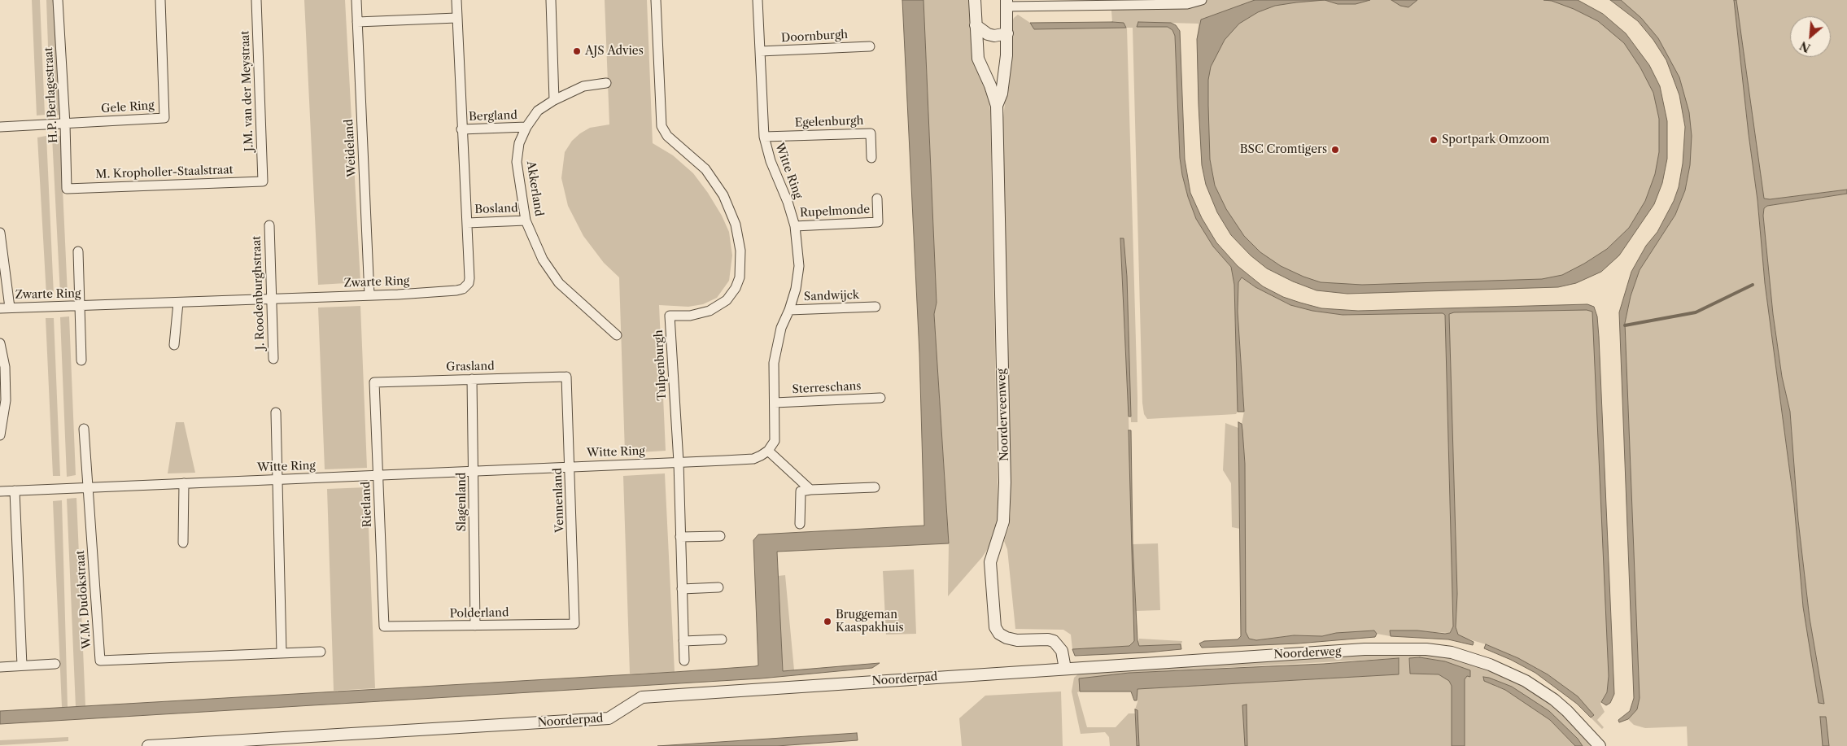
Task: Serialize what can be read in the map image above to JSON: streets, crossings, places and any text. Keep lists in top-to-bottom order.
{
  "streets": {
    "street": [
      "Doornburgh",
      "J.M. van der Meystraat",
      "H.P. Berlagestraat",
      "Gele Ring",
      "Bergland",
      "Egelenburgh",
      "Weideland",
      "Witte Ring",
      "M. Kropholler-Staalstraat",
      "Akkerland",
      "Bosland",
      "Rupelmonde",
      "Zwarte Ring",
      "J. Roodenburghstraat",
      "Sandwijck",
      "Tulpenburgh",
      "Grasland",
      "Sterreschans",
      "Noorderveenweg",
      "Vennenland",
      "Slagenland",
      "Rietland",
      "W.M. Dudokstraat",
      "Polderland",
      "Noorderweg",
      "Noorderpad"
    ]
  },
  "crossings": [
    ["Doornburgh", "Witte Ring"],
    ["J.M. van der Meystraat", "M. Kropholler-Staalstraat"],
    ["H.P. Berlagestraat", "Gele Ring"],
    ["H.P. Berlagestraat", "M. Kropholler-Staalstraat"],
    ["Bergland", "Akkerland"],
    ["Bergland", "Zwarte Ring"],
    ["Egelenburgh", "Witte Ring"],
    ["Weideland", "Zwarte Ring"],
    ["Witte Ring", "Rupelmonde"],
    ["Witte Ring", "Sandwijck"],
    ["Witte Ring", "Tulpenburgh"],
    ["Witte Ring", "Sterreschans"],
    ["Witte Ring", "Vennenland"],
    ["Witte Ring", "Slagenland"],
    ["Witte Ring", "Rietland"],
    ["Witte Ring", "W.M. Dudokstraat"],
    ["Akkerland", "Bosland"],
    ["Bosland", "Zwarte Ring"],
    ["Zwarte Ring", "J. Roodenburghstraat"],
    ["Grasland", "Vennenland"],
    ["Grasland", "Slagenland"],
    ["Grasland", "Rietland"],
    ["Noorderveenweg", "Noorderweg"],
    ["Vennenland", "Polderland"],
    ["Slagenland", "Polderland"],
    ["Rietland", "Polderland"],
    ["Noorderweg", "Noorderpad"]
  ],
  "places": [
    "AJS Advies",
    "Sportpark Omzoom",
    "BSC Cromtigers",
    "Bruggeman Kaaspakhuis"
  ],
  "north": "bottom left"
}
